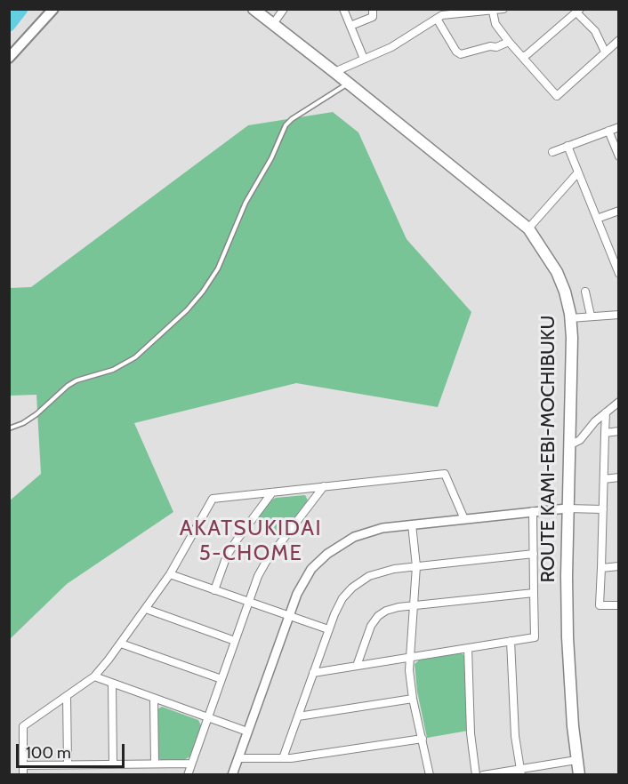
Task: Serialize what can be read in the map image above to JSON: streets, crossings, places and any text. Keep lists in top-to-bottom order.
{
  "streets": {
    "main road": ["ROUTE KAMI-EBI-MOCHIBUKU"]
  },
  "districts": ["AKATSUKIDAI 5-CHOME"],
  "scale_bar": "100 m"
}
